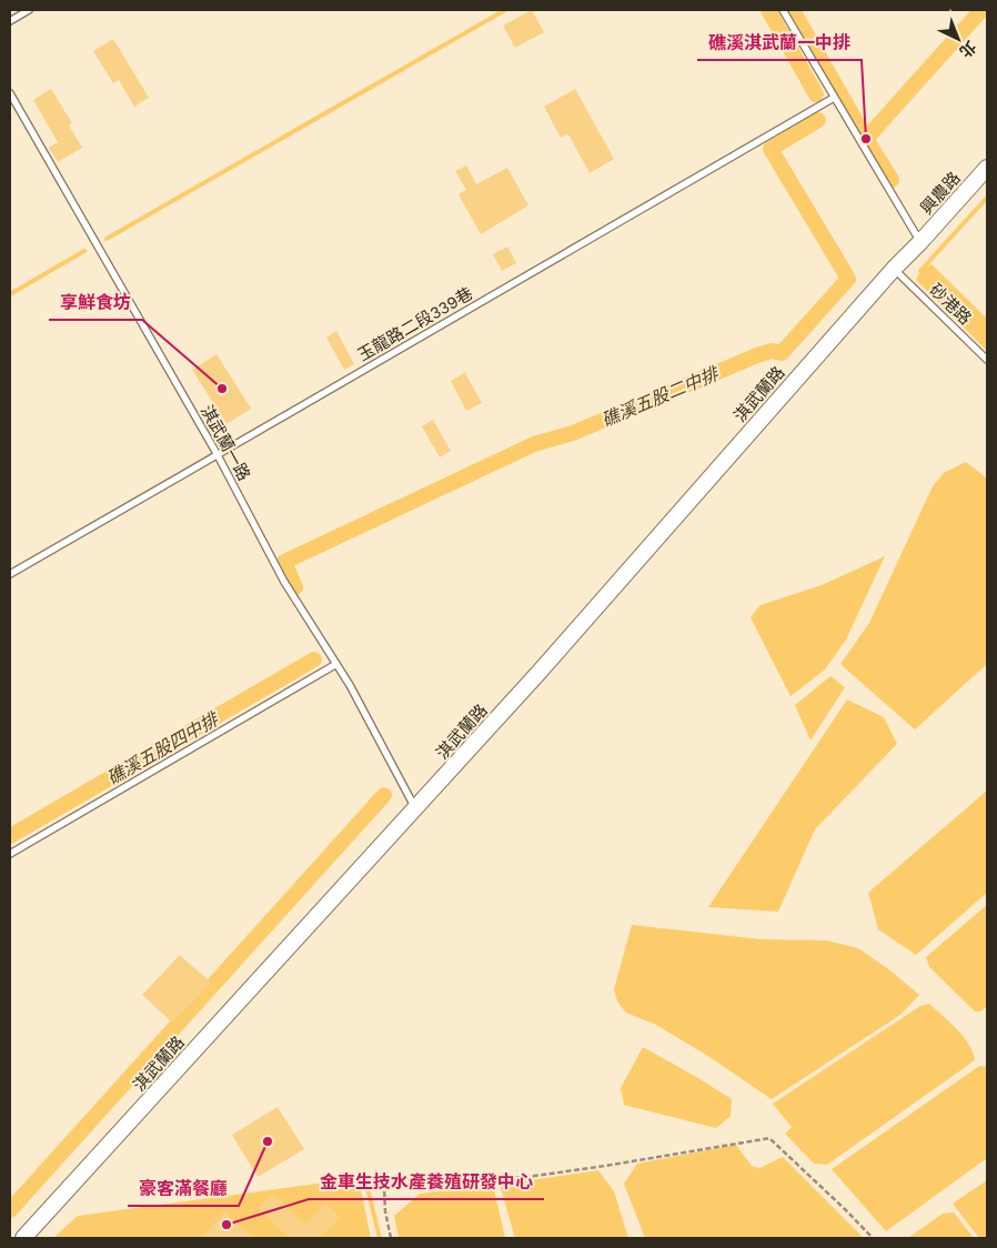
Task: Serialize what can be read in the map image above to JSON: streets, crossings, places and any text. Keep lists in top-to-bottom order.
{
  "streets": {
    "street": ["興農路", "淇武蘭路"],
    "lane": ["砂港路", "玉龍路二段339巷", "淇武蘭一路"]
  },
  "crossings": [
    ["興農路", "淇武蘭路"],
    ["砂港路", "淇武蘭路"],
    ["玉龍路二段339巷", "淇武蘭一路"],
    ["淇武蘭路", "淇武蘭一路"]
  ],
  "water": ["礁溪五股二中排", "礁溪五股四中排"],
  "places": [
    "礁溪淇武蘭一中排",
    "享鮮食坊",
    "豪客滿餐廳",
    "金車生技水產養殖研發中心"
  ],
  "north": "bottom right"
}
